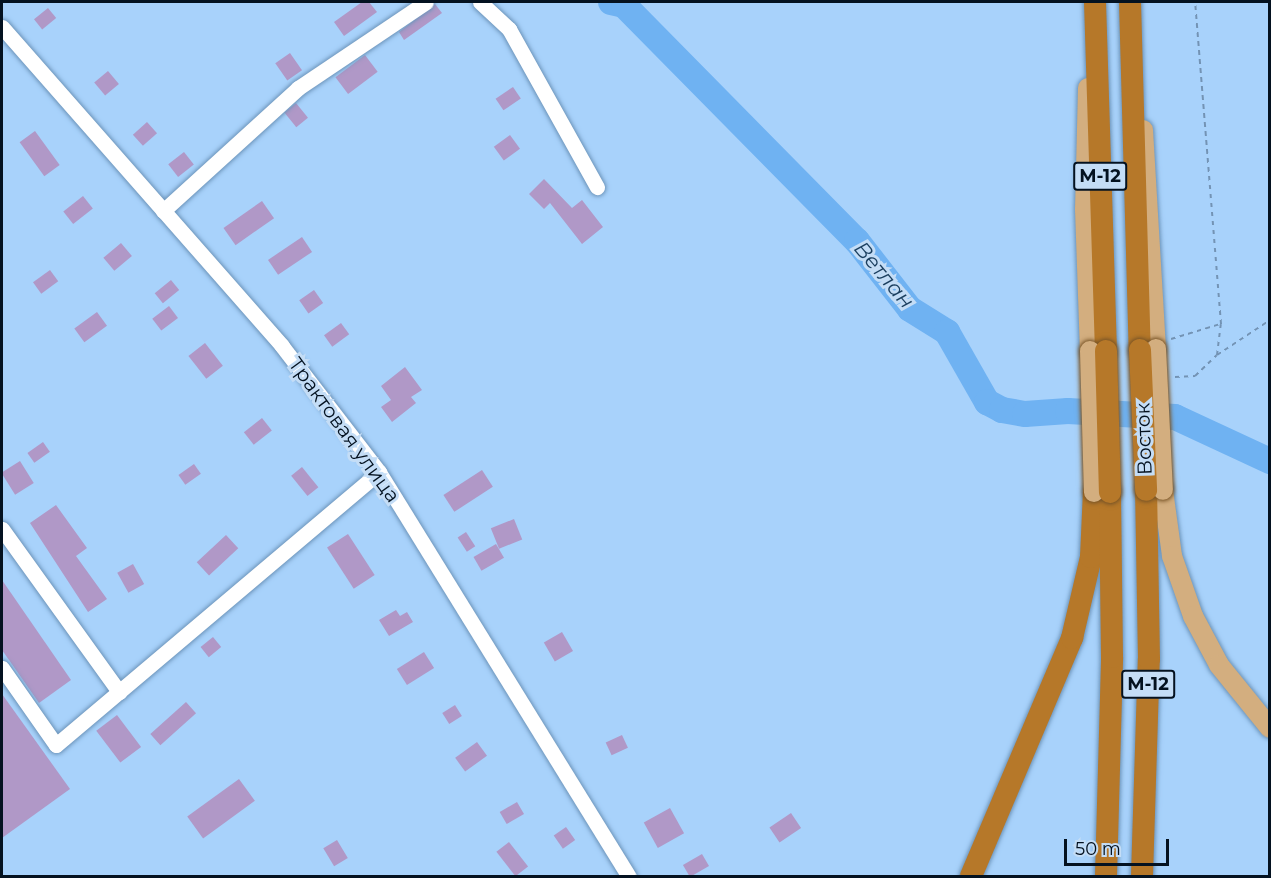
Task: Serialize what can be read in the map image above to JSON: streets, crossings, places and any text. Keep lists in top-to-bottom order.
{
  "streets": {
    "highway": ["М-12", "Восток"],
    "street": ["Трактовая улица"]
  },
  "water": ["Ветлан"],
  "scale_bar": "50 m"
}
